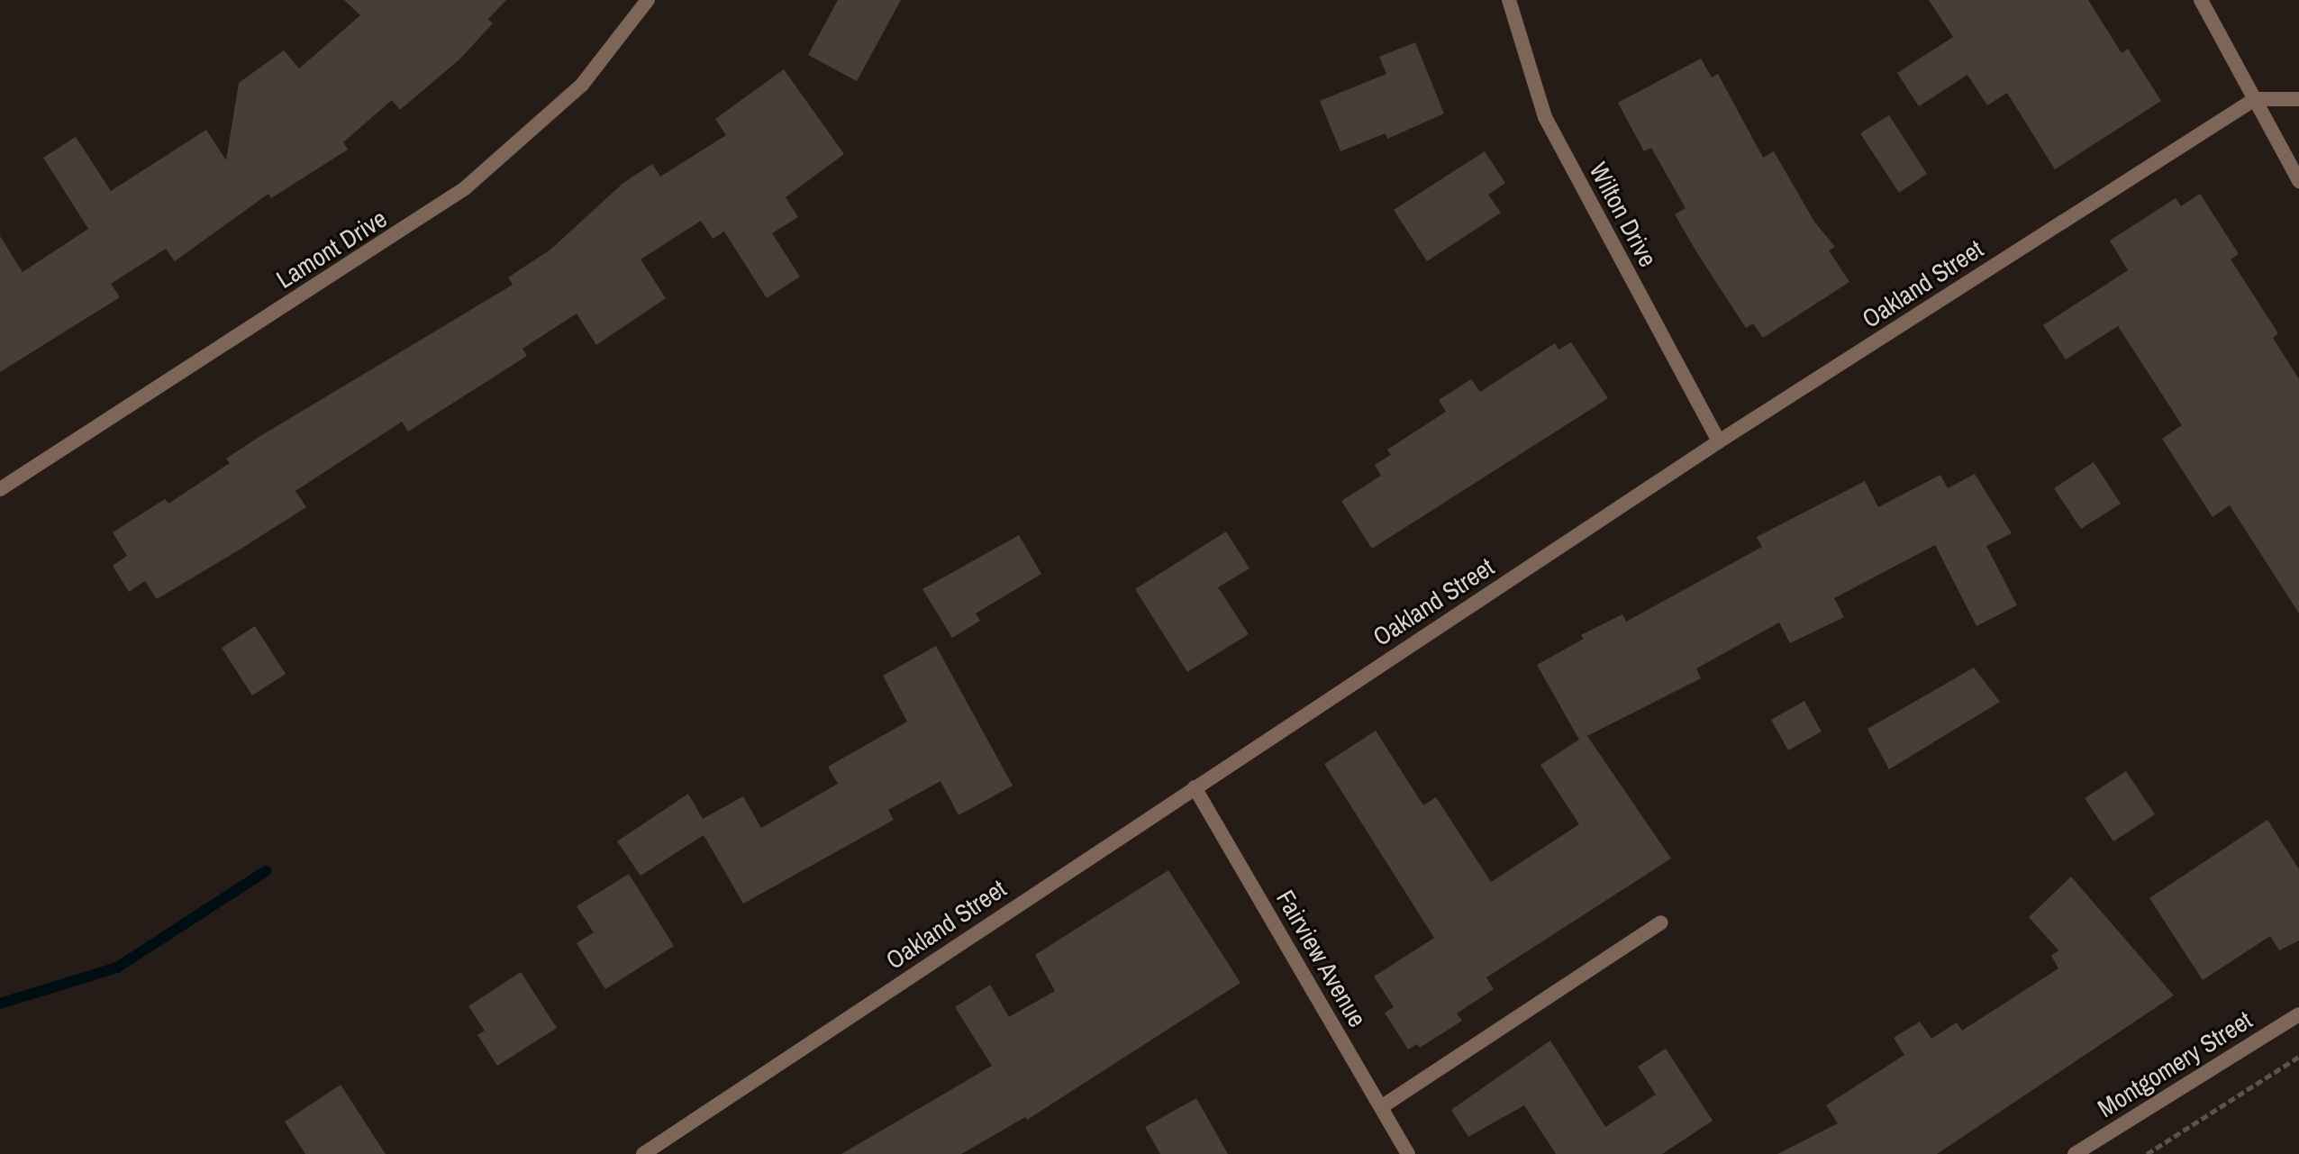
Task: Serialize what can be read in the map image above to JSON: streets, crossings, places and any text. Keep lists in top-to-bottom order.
{
  "streets": {
    "street": [
      "Wilton Drive",
      "Lamont Drive",
      "Oakland Street",
      "Fairview Avenue",
      "Montgomery Street"
    ]
  },
  "crossings": [
    ["Wilton Drive", "Oakland Street"],
    ["Oakland Street", "Fairview Avenue"]
  ]
}
